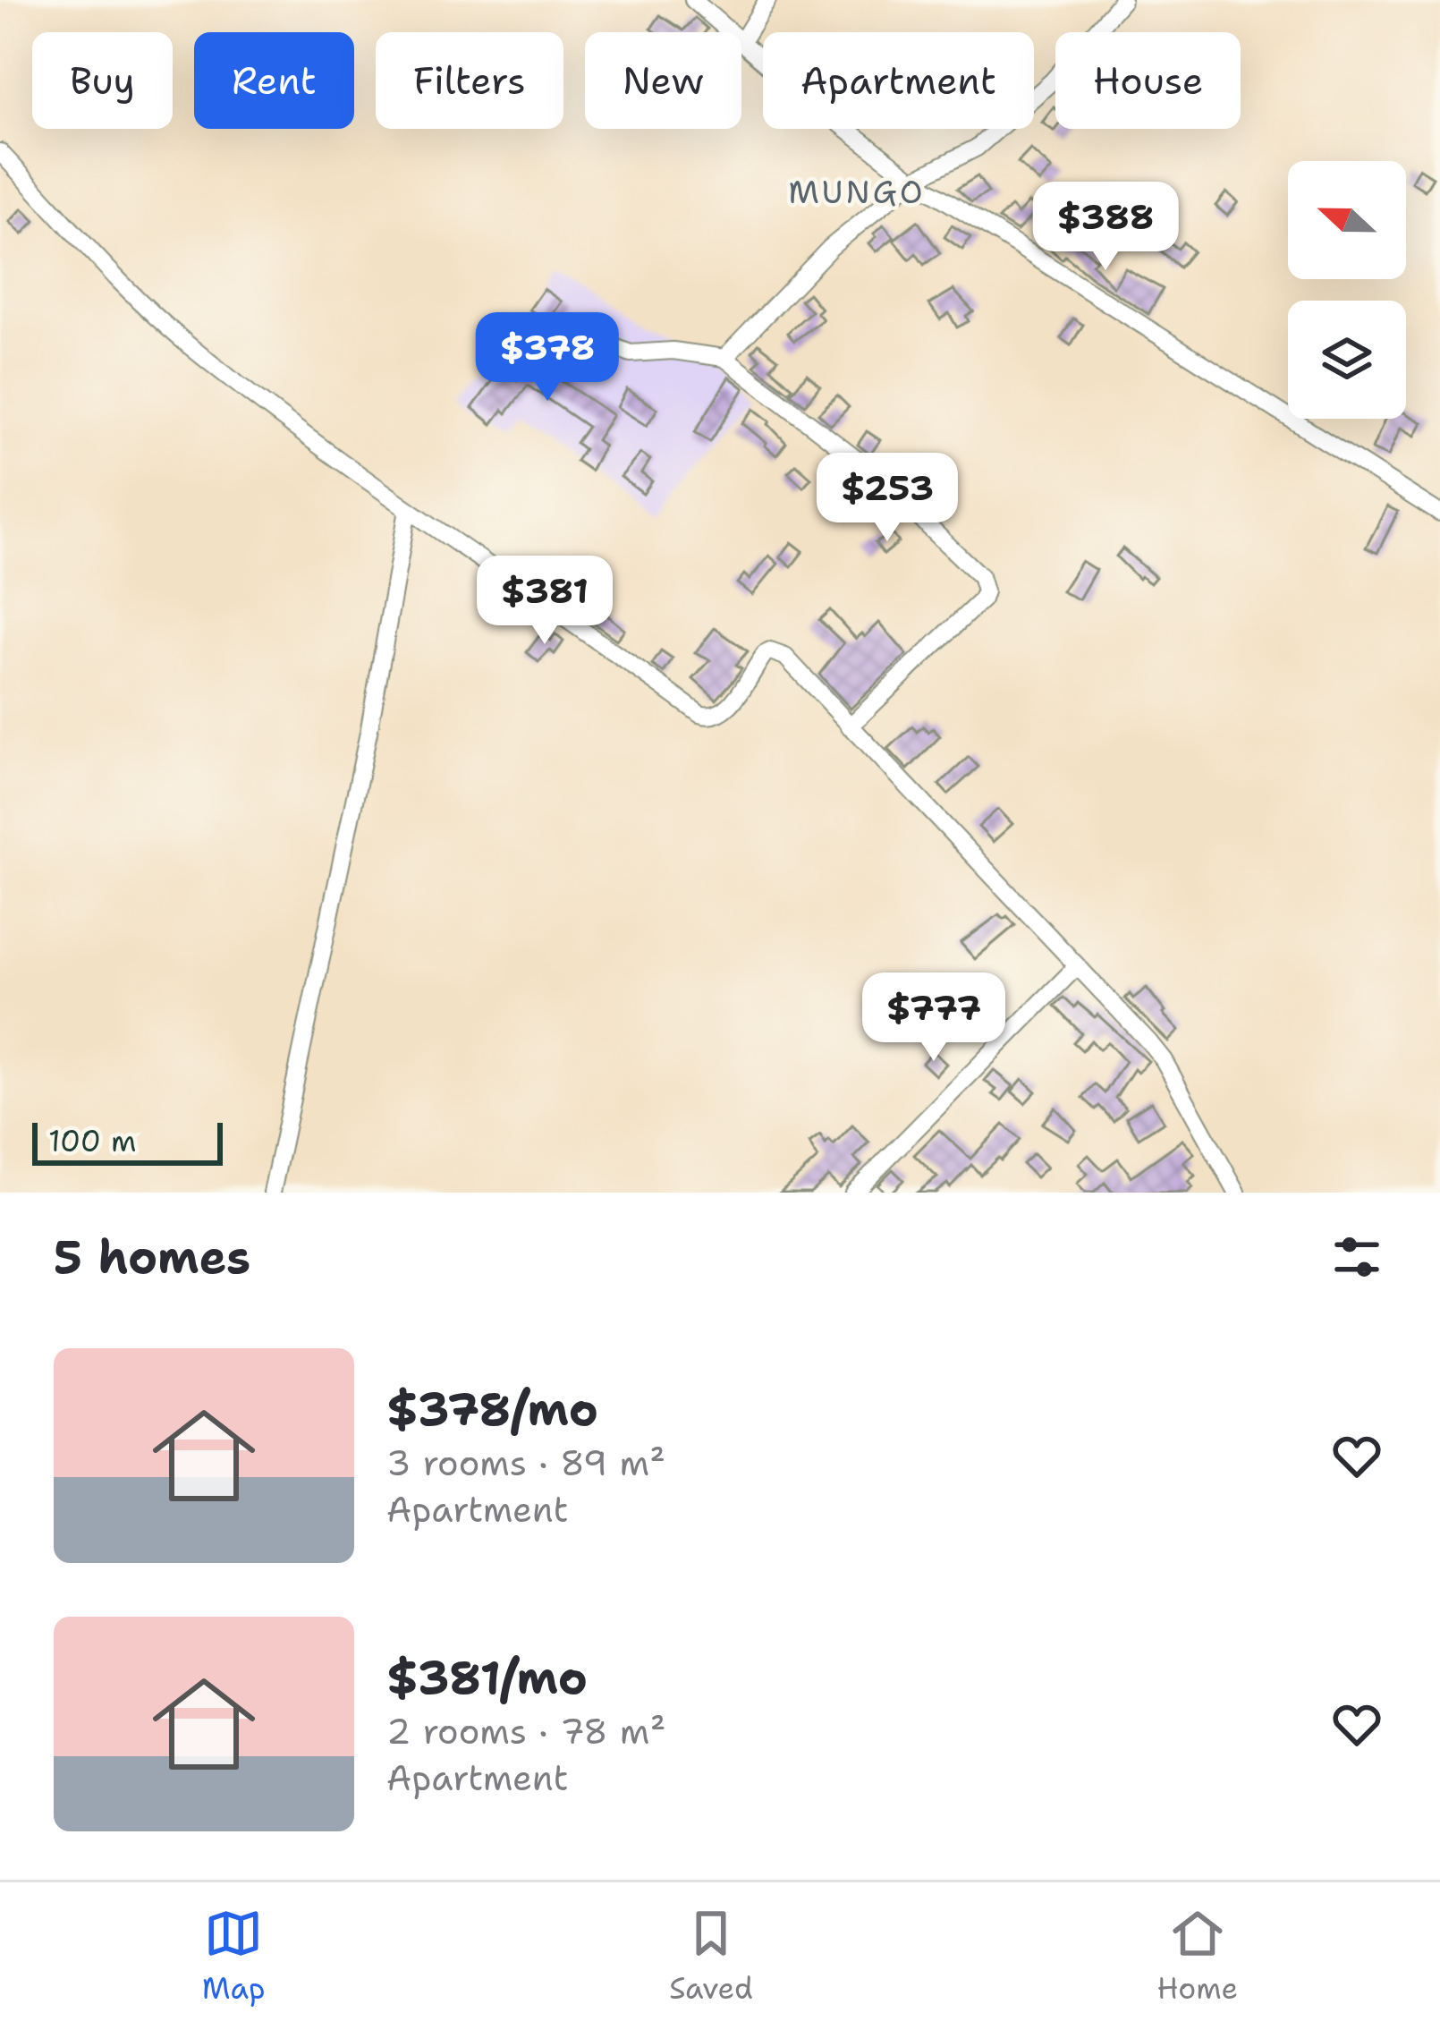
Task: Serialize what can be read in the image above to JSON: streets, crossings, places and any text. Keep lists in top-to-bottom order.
{
  "districts": ["MUNGO"],
  "scale_bar": "100 m",
  "north": "left",
  "page": {
    "chip": [
      "Buy",
      "Rent",
      "Filters",
      "New",
      "Apartment",
      "House"
    ],
    "price": [
      "$388",
      "$378",
      "$253",
      "$381",
      "$777"
    ],
    "scale": "100 m",
    "heading": "5 homes",
    "list": [
      {
        "name": "$378/mo",
        "note": "3 rooms · 89 m² · Apartment"
      },
      {
        "name": "$381/mo",
        "note": "2 rooms · 78 m² · Apartment"
      }
    ],
    "tabs": ["Map", "Saved", "Home"]
  }
}
